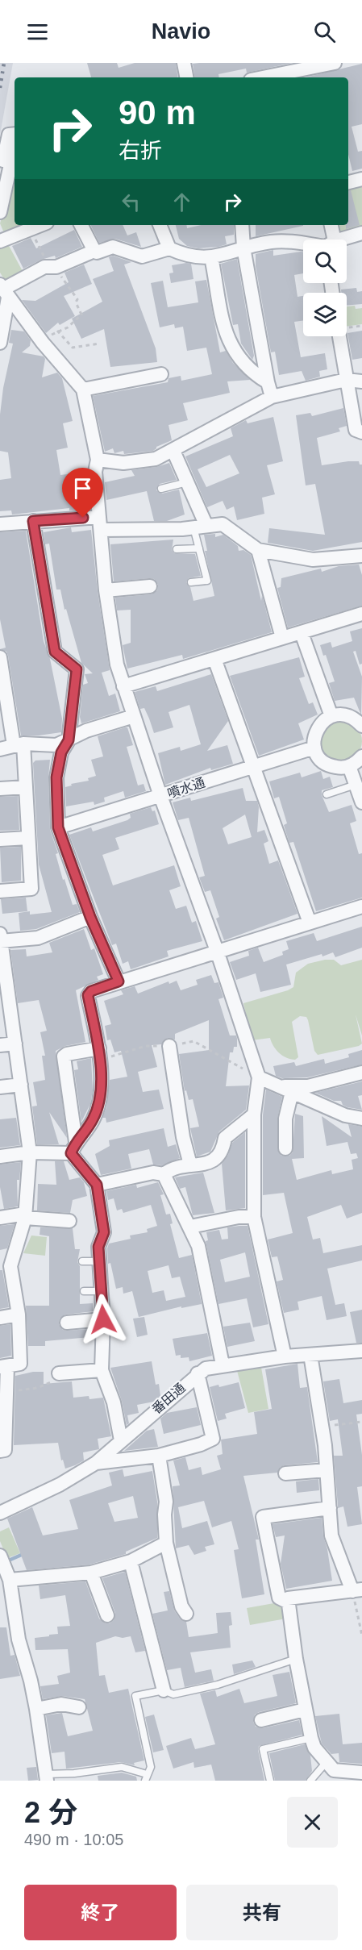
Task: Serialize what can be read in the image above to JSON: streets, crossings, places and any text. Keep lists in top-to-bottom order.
{
  "streets": {
    "street": ["噴水通", "番田通"]
  },
  "page": {
    "header": "Navio",
    "turn": ["90 m", "右折"],
    "heading": ["2 分", "490 m · 10:05"],
    "buttons": ["終了", "共有"]
  }
}
